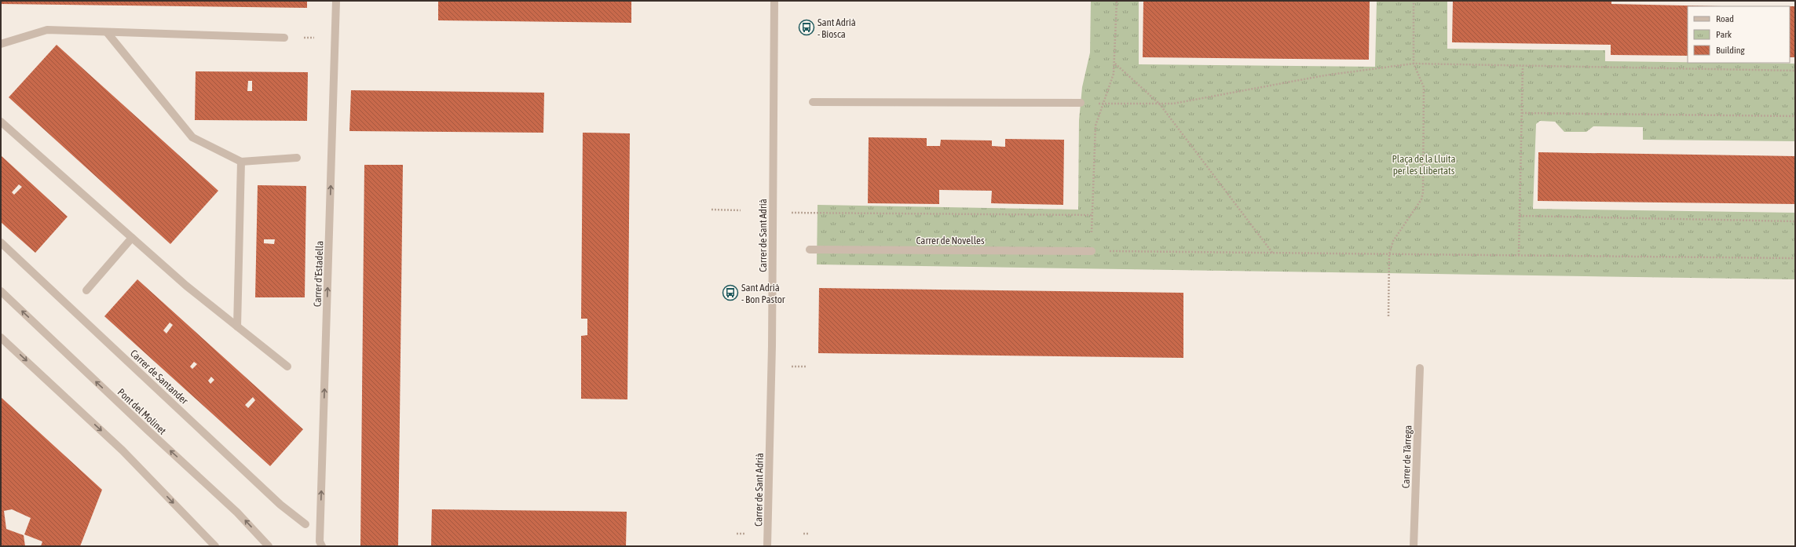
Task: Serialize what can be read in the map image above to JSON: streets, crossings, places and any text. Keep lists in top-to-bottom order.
{
  "streets": {
    "street": [
      "Carrer de Sant Adrià",
      "Carrer de Novelles",
      "Carrer d'Estadella",
      "Carrer de Santander",
      "Pont del Molinet",
      "Carrer de Tàrrega"
    ]
  },
  "one_way": ["Carrer d'Estadella"],
  "parks": ["Plaça de la Lluita per les Llibertats"],
  "places": {
    "bus stop": ["Sant Adrià - Biosca", "Sant Adrià - Bon Pastor"]
  },
  "legend": ["Road", "Park", "Building"]
}
